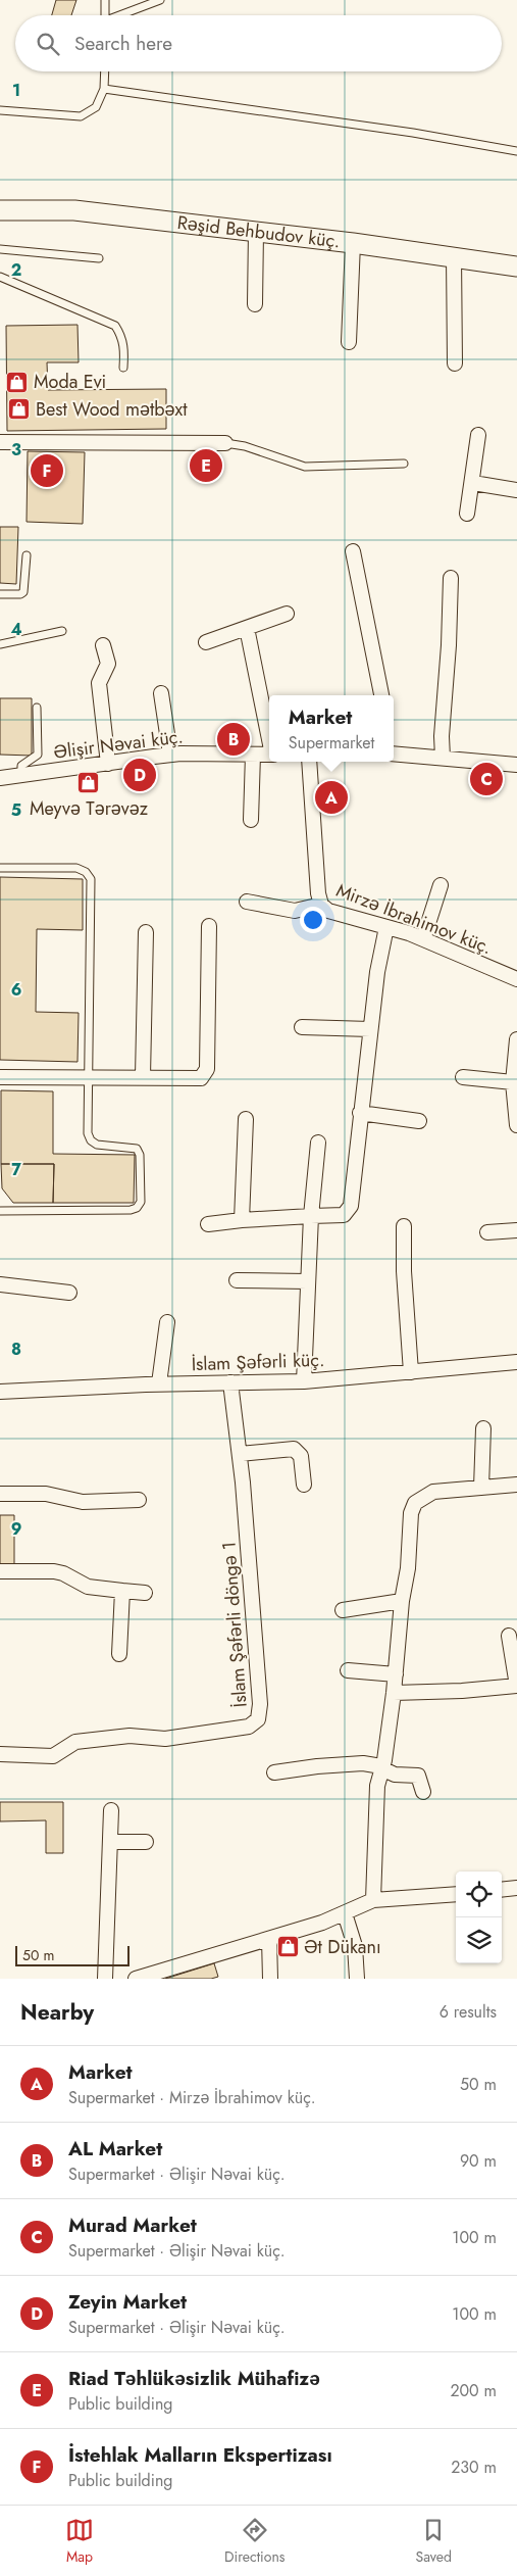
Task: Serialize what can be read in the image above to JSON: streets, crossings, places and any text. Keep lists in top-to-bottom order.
{
  "streets": {
    "street": [
      "Rəşid Behbudov küç.",
      "Əlişir Nəvai küç.",
      "Mirzə İbrahimov küç.",
      "İslam Şəfərli küç.",
      "İslam Şəfərli döngə 1"
    ]
  },
  "crossings": [
    ["İslam Şəfərli küç.", "İslam Şəfərli döngə 1"]
  ],
  "places": {
    "shop": [
      "Moda Evi",
      "Best Wood mətbəxt",
      "Meyvə Tərəvəz",
      "Ət Dükanı"
    ]
  },
  "scale_bar": "50 m",
  "page": {
    "search": "Search here",
    "pins": [
      "E",
      "F",
      "B",
      "D",
      "C",
      "A"
    ],
    "popup": ["Market", "Supermarket"],
    "scale": "50 m",
    "heading": ["Nearby", "6 results"],
    "list": [
      {
        "mark": "A",
        "name": "Market",
        "note": "Supermarket · Mirzə İbrahimov küç.",
        "value": "50 m"
      },
      {
        "mark": "B",
        "name": "AL Market",
        "note": "Supermarket · Əlişir Nəvai küç.",
        "value": "90 m"
      },
      {
        "mark": "C",
        "name": "Murad Market",
        "note": "Supermarket · Əlişir Nəvai küç.",
        "value": "100 m"
      },
      {
        "mark": "D",
        "name": "Zeyin Market",
        "note": "Supermarket · Əlişir Nəvai küç.",
        "value": "100 m"
      },
      {
        "mark": "E",
        "name": "Riad Təhlükəsizlik Mühafizə",
        "note": "Public building",
        "value": "200 m"
      },
      {
        "mark": "F",
        "name": "İstehlak Malların Ekspertizası",
        "note": "Public building",
        "value": "230 m"
      }
    ],
    "nav": ["Map", "Directions", "Saved"]
  },
  "grid": {
    "rows": [
      "1",
      "2",
      "3",
      "4",
      "5",
      "6",
      "7",
      "8",
      "9"
    ]
  }
}
